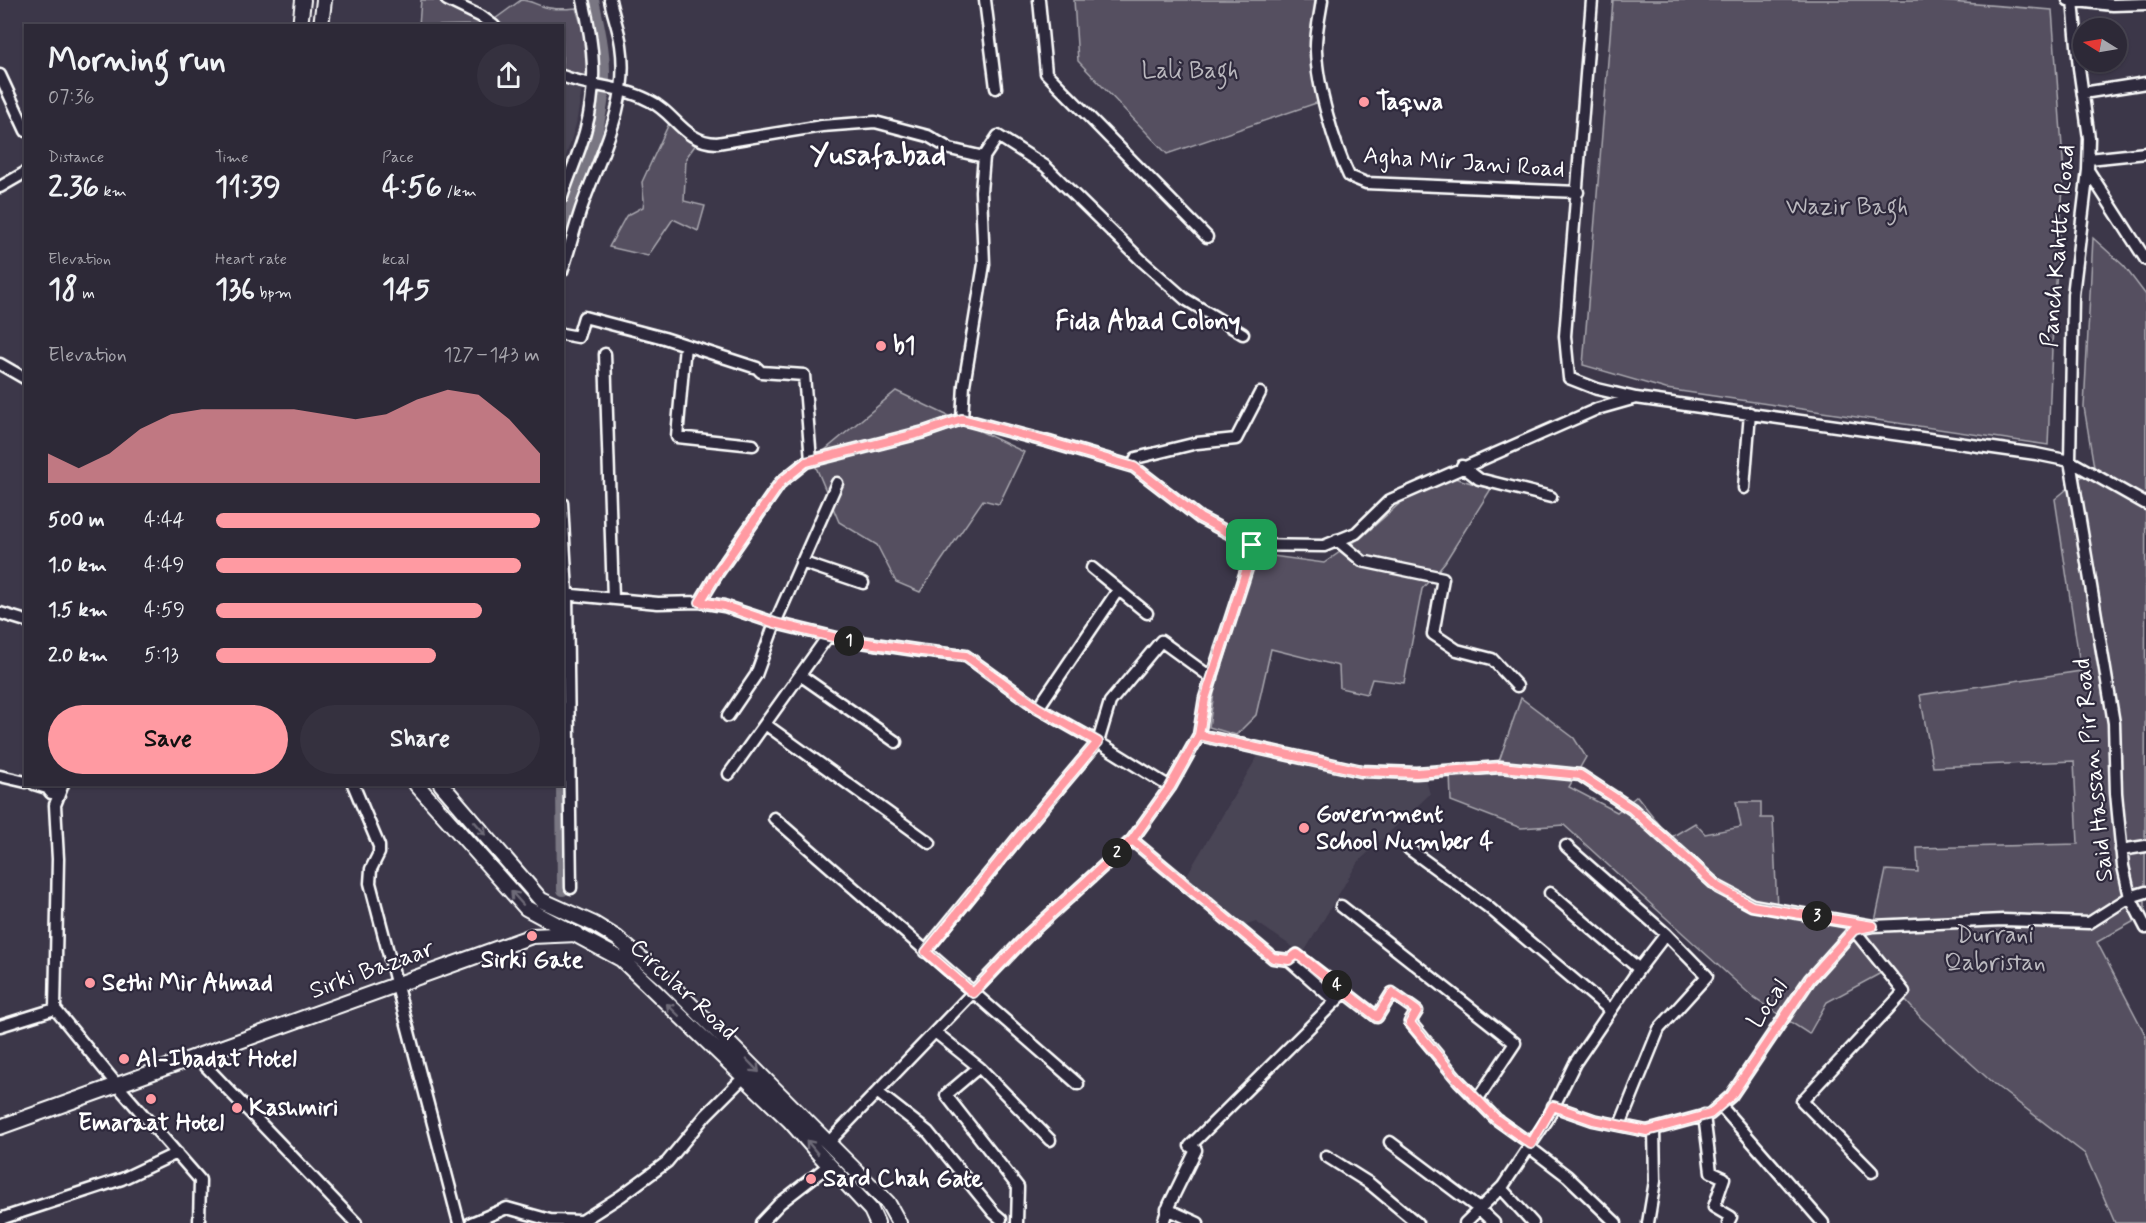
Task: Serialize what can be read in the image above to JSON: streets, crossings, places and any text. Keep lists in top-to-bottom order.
{
  "streets": {
    "main road": ["Sirki Bazaar", "Circular Road"],
    "street": [
      "Agha Mir Jani Road",
      "Panch Kahtta Road",
      "Said Hassan Pir Road",
      "Local"
    ]
  },
  "crossings": [
    ["Panch Kahtta Road", "Said Hassan Pir Road"],
    ["Sirki Bazaar", "Circular Road"]
  ],
  "districts": ["Yusafabad", "Fida Abad Colony"],
  "parks": ["Lali Bagh", "Wazir Bagh", "Durrani Qabristan"],
  "places": [
    "Taqwa",
    "b1",
    "Government School Number 4",
    "Sirki Gate",
    "Sethi Mir Ahmad",
    "Al-Ibadat Hotel",
    "Emaraat Hotel",
    "Kashmiri",
    "Sard Chah Gate"
  ],
  "north": "left",
  "page": {
    "heading": ["Morning run", "07:36"],
    "stats": [
      ["Distance", "2.36 km"],
      ["Time", "11:39"],
      ["Pace", "4:56 /km"],
      ["Elevation", "18 m"],
      ["Heart rate", "136 bpm"],
      ["kcal", "145"]
    ],
    "chart": ["Elevation", "127–143 m"],
    "list": [
      {
        "name": "500 m",
        "note": "4:44"
      },
      {
        "name": "1.0 km",
        "note": "4:49"
      },
      {
        "name": "1.5 km",
        "note": "4:59"
      },
      {
        "name": "2.0 km",
        "note": "5:13"
      }
    ],
    "pins": [
      "1",
      "2",
      "3",
      "4"
    ],
    "buttons": ["Save", "Share"]
  }
}
